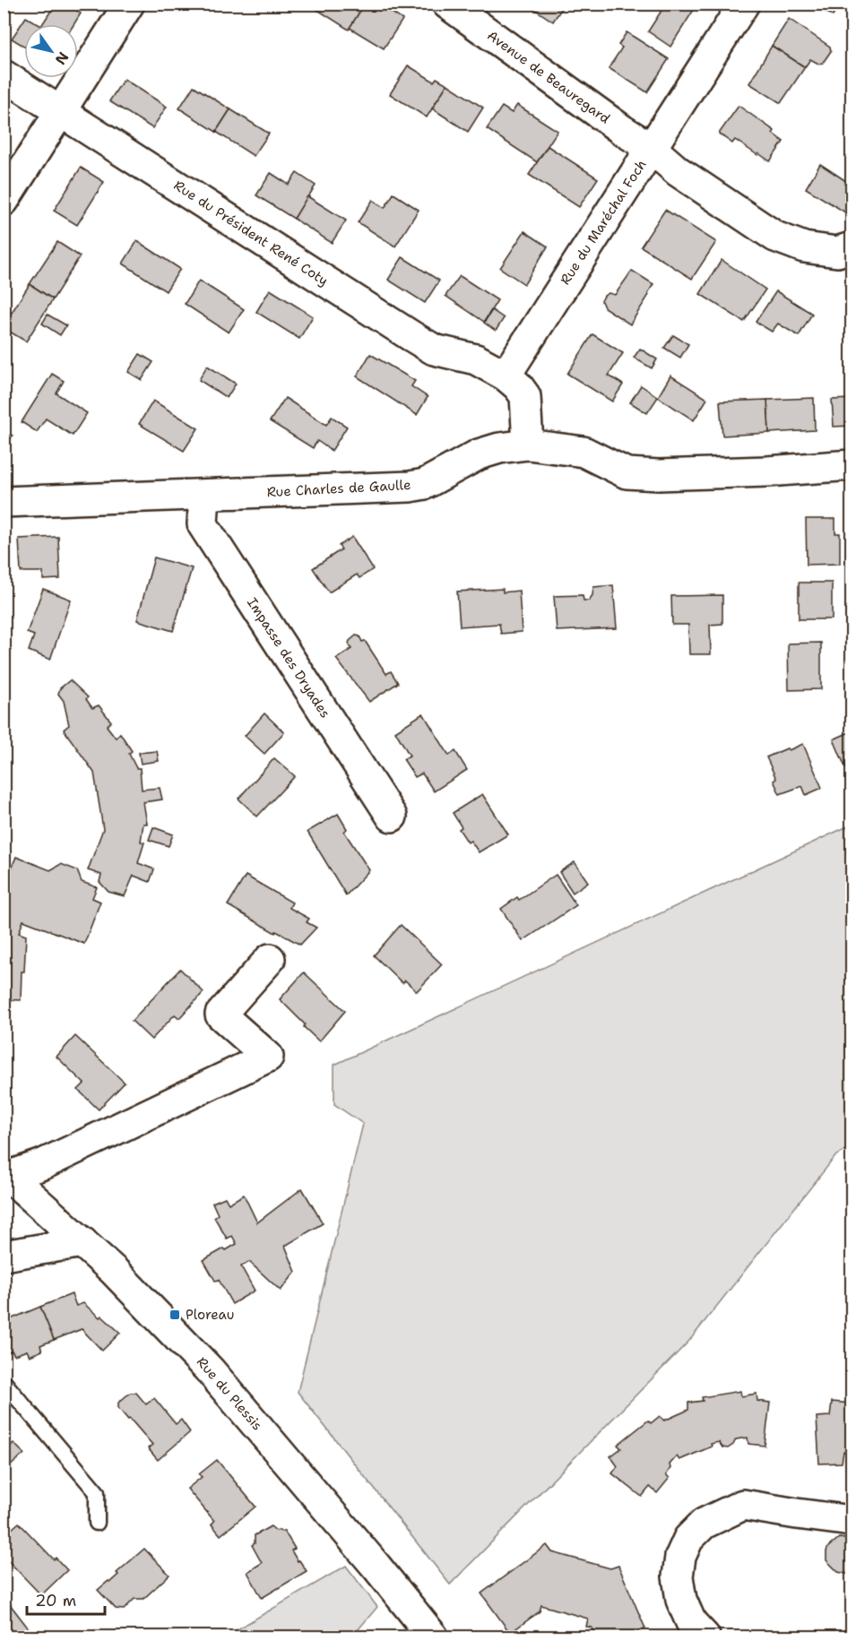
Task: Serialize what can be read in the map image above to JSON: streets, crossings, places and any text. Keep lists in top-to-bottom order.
{
  "streets": {
    "street": [
      "Avenue de Beauregard",
      "Rue du Maréchal Foch",
      "Rue du Président René Coty",
      "Rue Charles de Gaulle",
      "Impasse des Dryades",
      "Rue du Plessis"
    ]
  },
  "crossings": [
    ["Avenue de Beauregard", "Rue du Maréchal Foch"],
    ["Rue du Maréchal Foch", "Rue du Président René Coty"],
    ["Rue Charles de Gaulle", "Impasse des Dryades"]
  ],
  "places": {
    "transit": ["Ploreau"]
  },
  "scale_bar": "20 m",
  "north": "bottom right"
}
